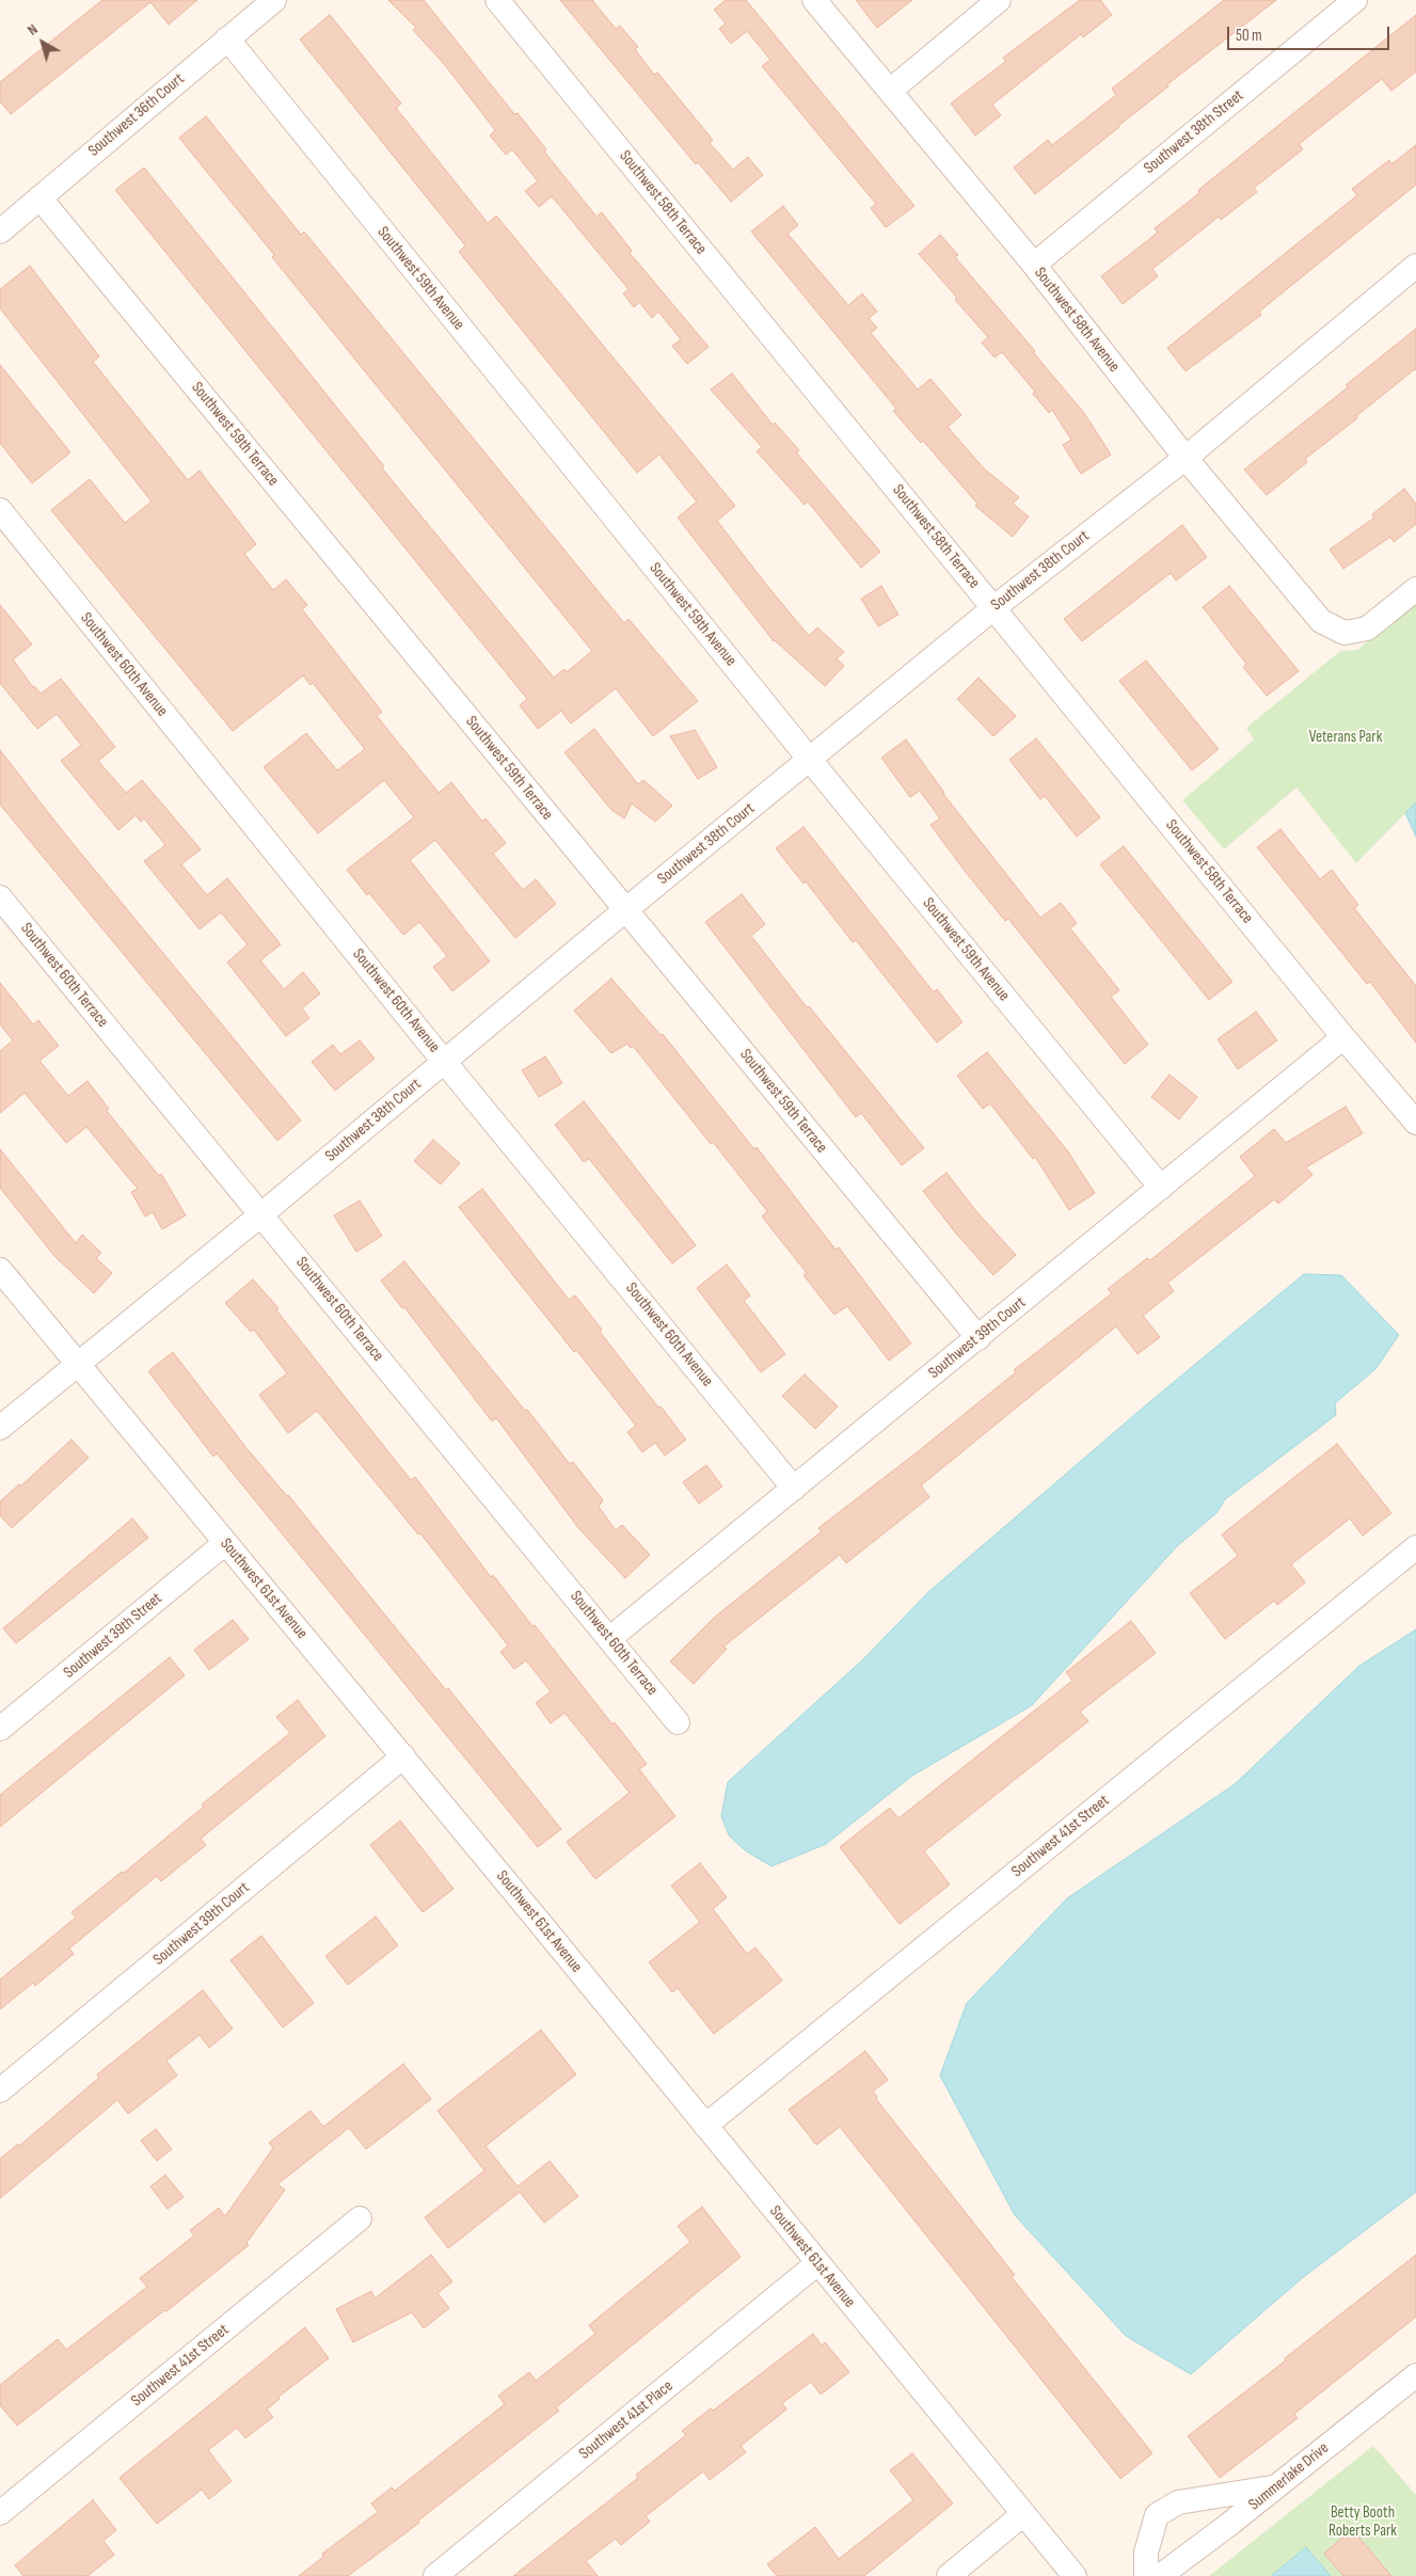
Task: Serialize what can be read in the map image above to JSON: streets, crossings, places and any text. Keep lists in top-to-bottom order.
{
  "streets": {
    "street": [
      "Southwest 36th Court",
      "Southwest 38th Street",
      "Southwest 58th Terrace",
      "Southwest 59th Avenue",
      "Southwest 58th Avenue",
      "Southwest 59th Terrace",
      "Southwest 38th Court",
      "Southwest 60th Avenue",
      "Southwest 60th Terrace",
      "Southwest 39th Court",
      "Southwest 61st Avenue",
      "Southwest 39th Street",
      "Southwest 41st Street",
      "Southwest 41st Place",
      "Summerlake Drive"
    ]
  },
  "crossings": [
    ["Southwest 36th Court", "Southwest 59th Avenue"],
    ["Southwest 36th Court", "Southwest 59th Terrace"],
    ["Southwest 38th Street", "Southwest 58th Avenue"],
    ["Southwest 58th Terrace", "Southwest 38th Court"],
    ["Southwest 58th Terrace", "Southwest 39th Court"],
    ["Southwest 59th Avenue", "Southwest 38th Court"],
    ["Southwest 59th Avenue", "Southwest 39th Court"],
    ["Southwest 58th Avenue", "Southwest 38th Court"],
    ["Southwest 59th Terrace", "Southwest 38th Court"],
    ["Southwest 59th Terrace", "Southwest 39th Court"],
    ["Southwest 38th Court", "Southwest 60th Avenue"],
    ["Southwest 38th Court", "Southwest 60th Terrace"],
    ["Southwest 38th Court", "Southwest 61st Avenue"],
    ["Southwest 60th Avenue", "Southwest 39th Court"],
    ["Southwest 60th Terrace", "Southwest 39th Court"],
    ["Southwest 39th Court", "Southwest 61st Avenue"],
    ["Southwest 61st Avenue", "Southwest 39th Street"],
    ["Southwest 61st Avenue", "Southwest 41st Street"],
    ["Southwest 61st Avenue", "Southwest 41st Place"]
  ],
  "parks": ["Veterans Park", "Betty Booth Roberts Park"],
  "scale_bar": "50 m",
  "north": "top left"
}
